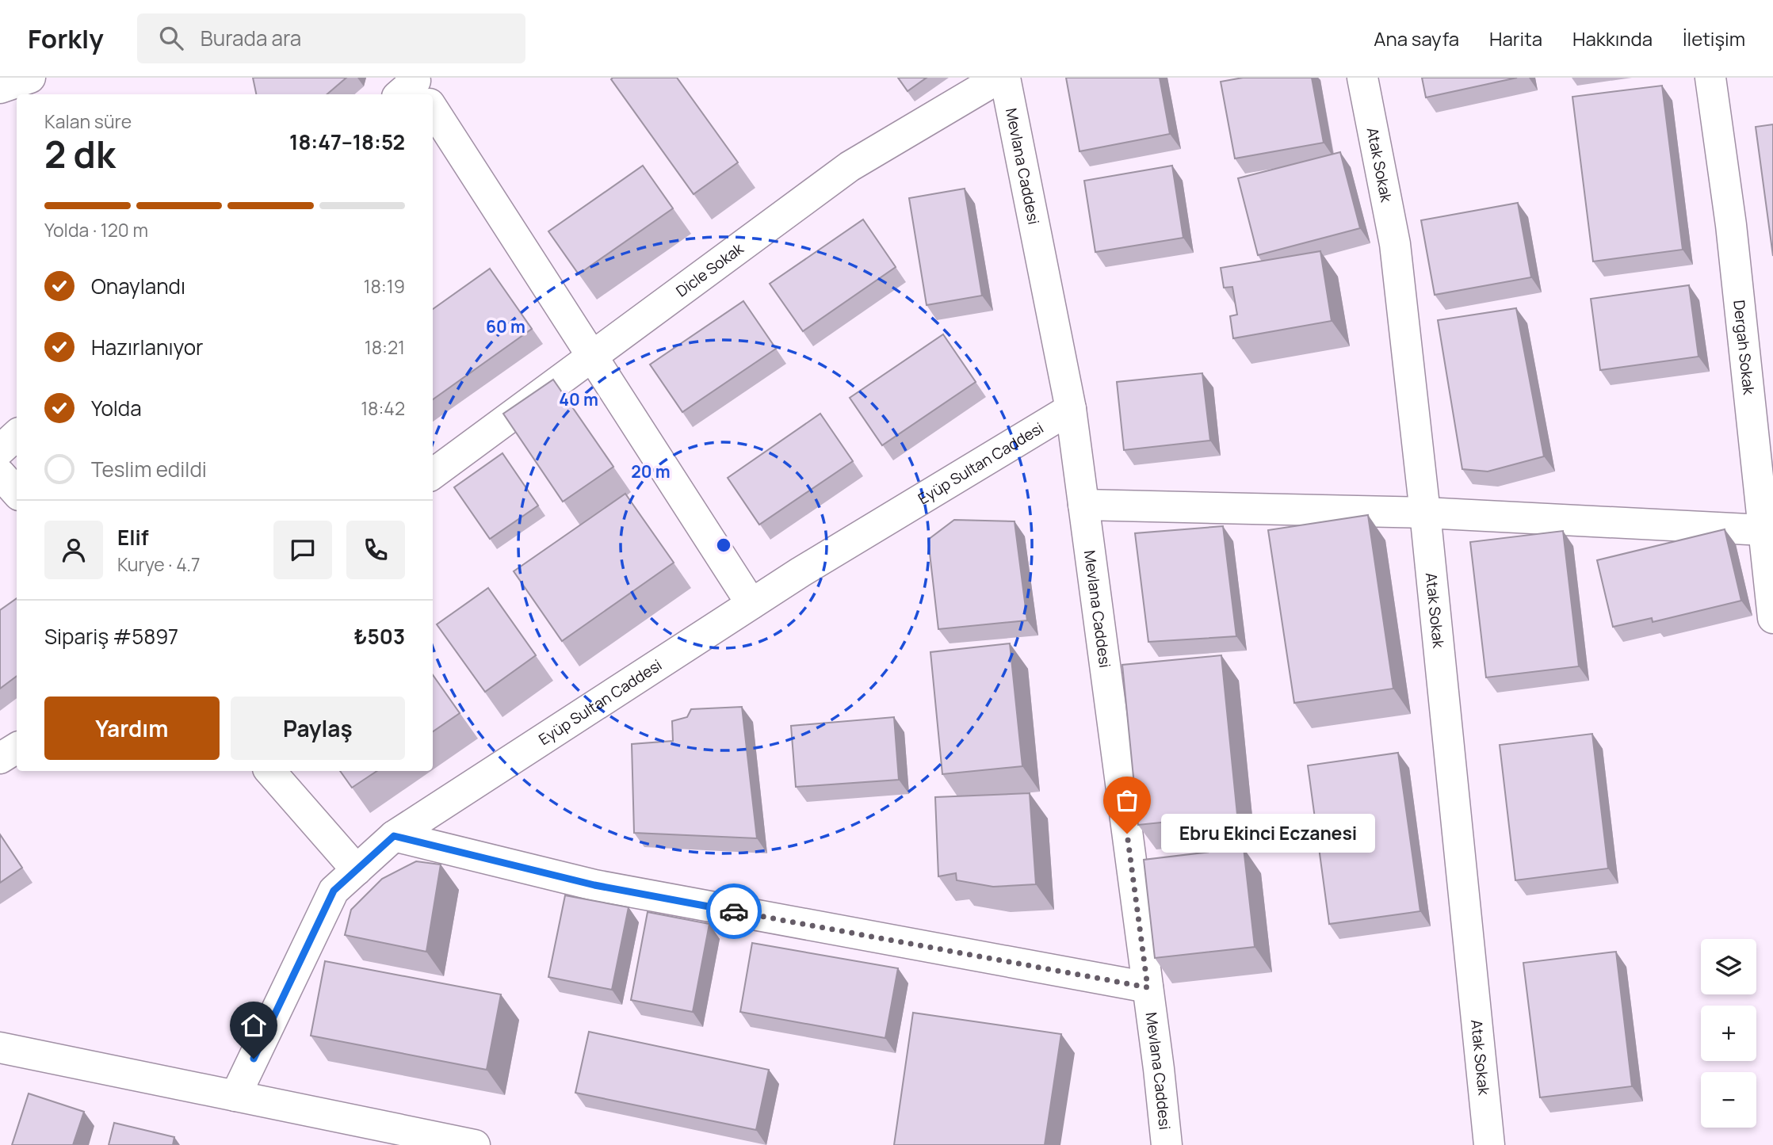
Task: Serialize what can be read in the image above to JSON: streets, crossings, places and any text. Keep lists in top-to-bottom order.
{
  "streets": {
    "street": [
      "Atak Sokak",
      "Mevlana Caddesi",
      "Dicle Sokak",
      "Dergah Sokak",
      "Eyüp Sultan Caddesi"
    ]
  },
  "crossings": [
    ["Mevlana Caddesi", "Eyüp Sultan Caddesi"]
  ],
  "places": ["Ebru Ekinci Eczanesi"],
  "page": {
    "header": "Forkly",
    "search": "Burada ara",
    "nav": [
      "Ana sayfa",
      "Harita",
      "Hakkında",
      "İletişim"
    ],
    "heading": ["2 dk", "Kalan süre", "18:47–18:52"],
    "panel": [
      "Elif",
      "Kurye · 4.7",
      "Sipariş #5897",
      "₺503"
    ],
    "bar": "Yolda · 120 m",
    "list": [
      ["Onaylandı", "18:19"],
      ["Hazırlanıyor", "18:21"],
      ["Yolda", "18:42"],
      "Teslim edildi"
    ],
    "buttons": ["Yardım", "Paylaş"],
    "bubble": "Ebru Ekinci Eczanesi",
    "map_buttons": ["+", "−"]
  },
  "rings": ["60 m", "40 m", "20 m"]
}
